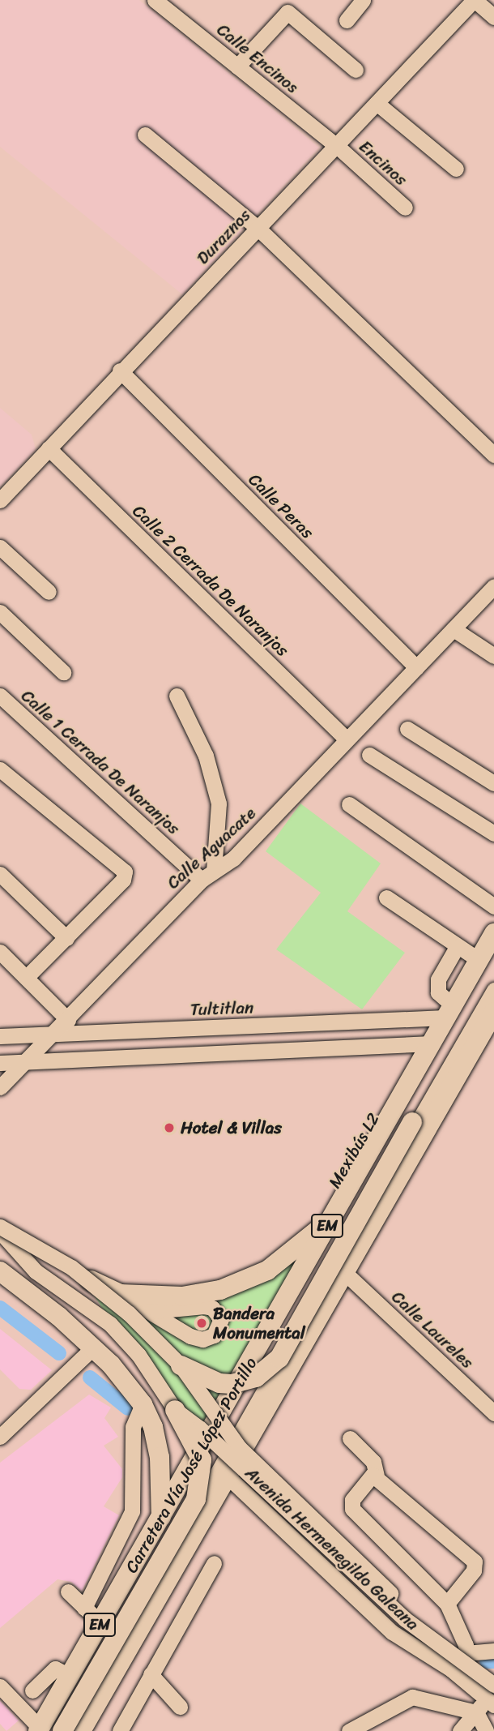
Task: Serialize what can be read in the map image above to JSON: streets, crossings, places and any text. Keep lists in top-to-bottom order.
{
  "streets": {
    "main road": ["EM", "Carretera Vía José López Portillo"],
    "street": [
      "Calle Encinos",
      "Encinos",
      "Duraznos",
      "Calle Peras",
      "Calle 2 Cerrada De Naranjos",
      "Calle 1 Cerrada De Naranjos",
      "Calle Aguacate",
      "Tultitlan",
      "Mexibús L2",
      "Calle Laureles",
      "Avenida Hermenegildo Galeana"
    ]
  },
  "crossings": [
    ["Calle Encinos", "Encinos"],
    ["Calle Encinos", "Duraznos"],
    ["Encinos", "Duraznos"],
    ["Duraznos", "Calle Peras"],
    ["Duraznos", "Calle 2 Cerrada De Naranjos"],
    ["Calle Peras", "Calle Aguacate"],
    ["Calle 2 Cerrada De Naranjos", "Calle Aguacate"],
    ["Calle 1 Cerrada De Naranjos", "Calle Aguacate"],
    ["Calle Aguacate", "Tultitlan"],
    ["Tultitlan", "Carretera Vía José López Portillo"],
    ["Mexibús L2", "Carretera Vía José López Portillo"],
    ["EM", "Calle Laureles"],
    ["EM", "Avenida Hermenegildo Galeana"]
  ],
  "places": ["Hotel & Villas", "Bandera Monumental"]
}
